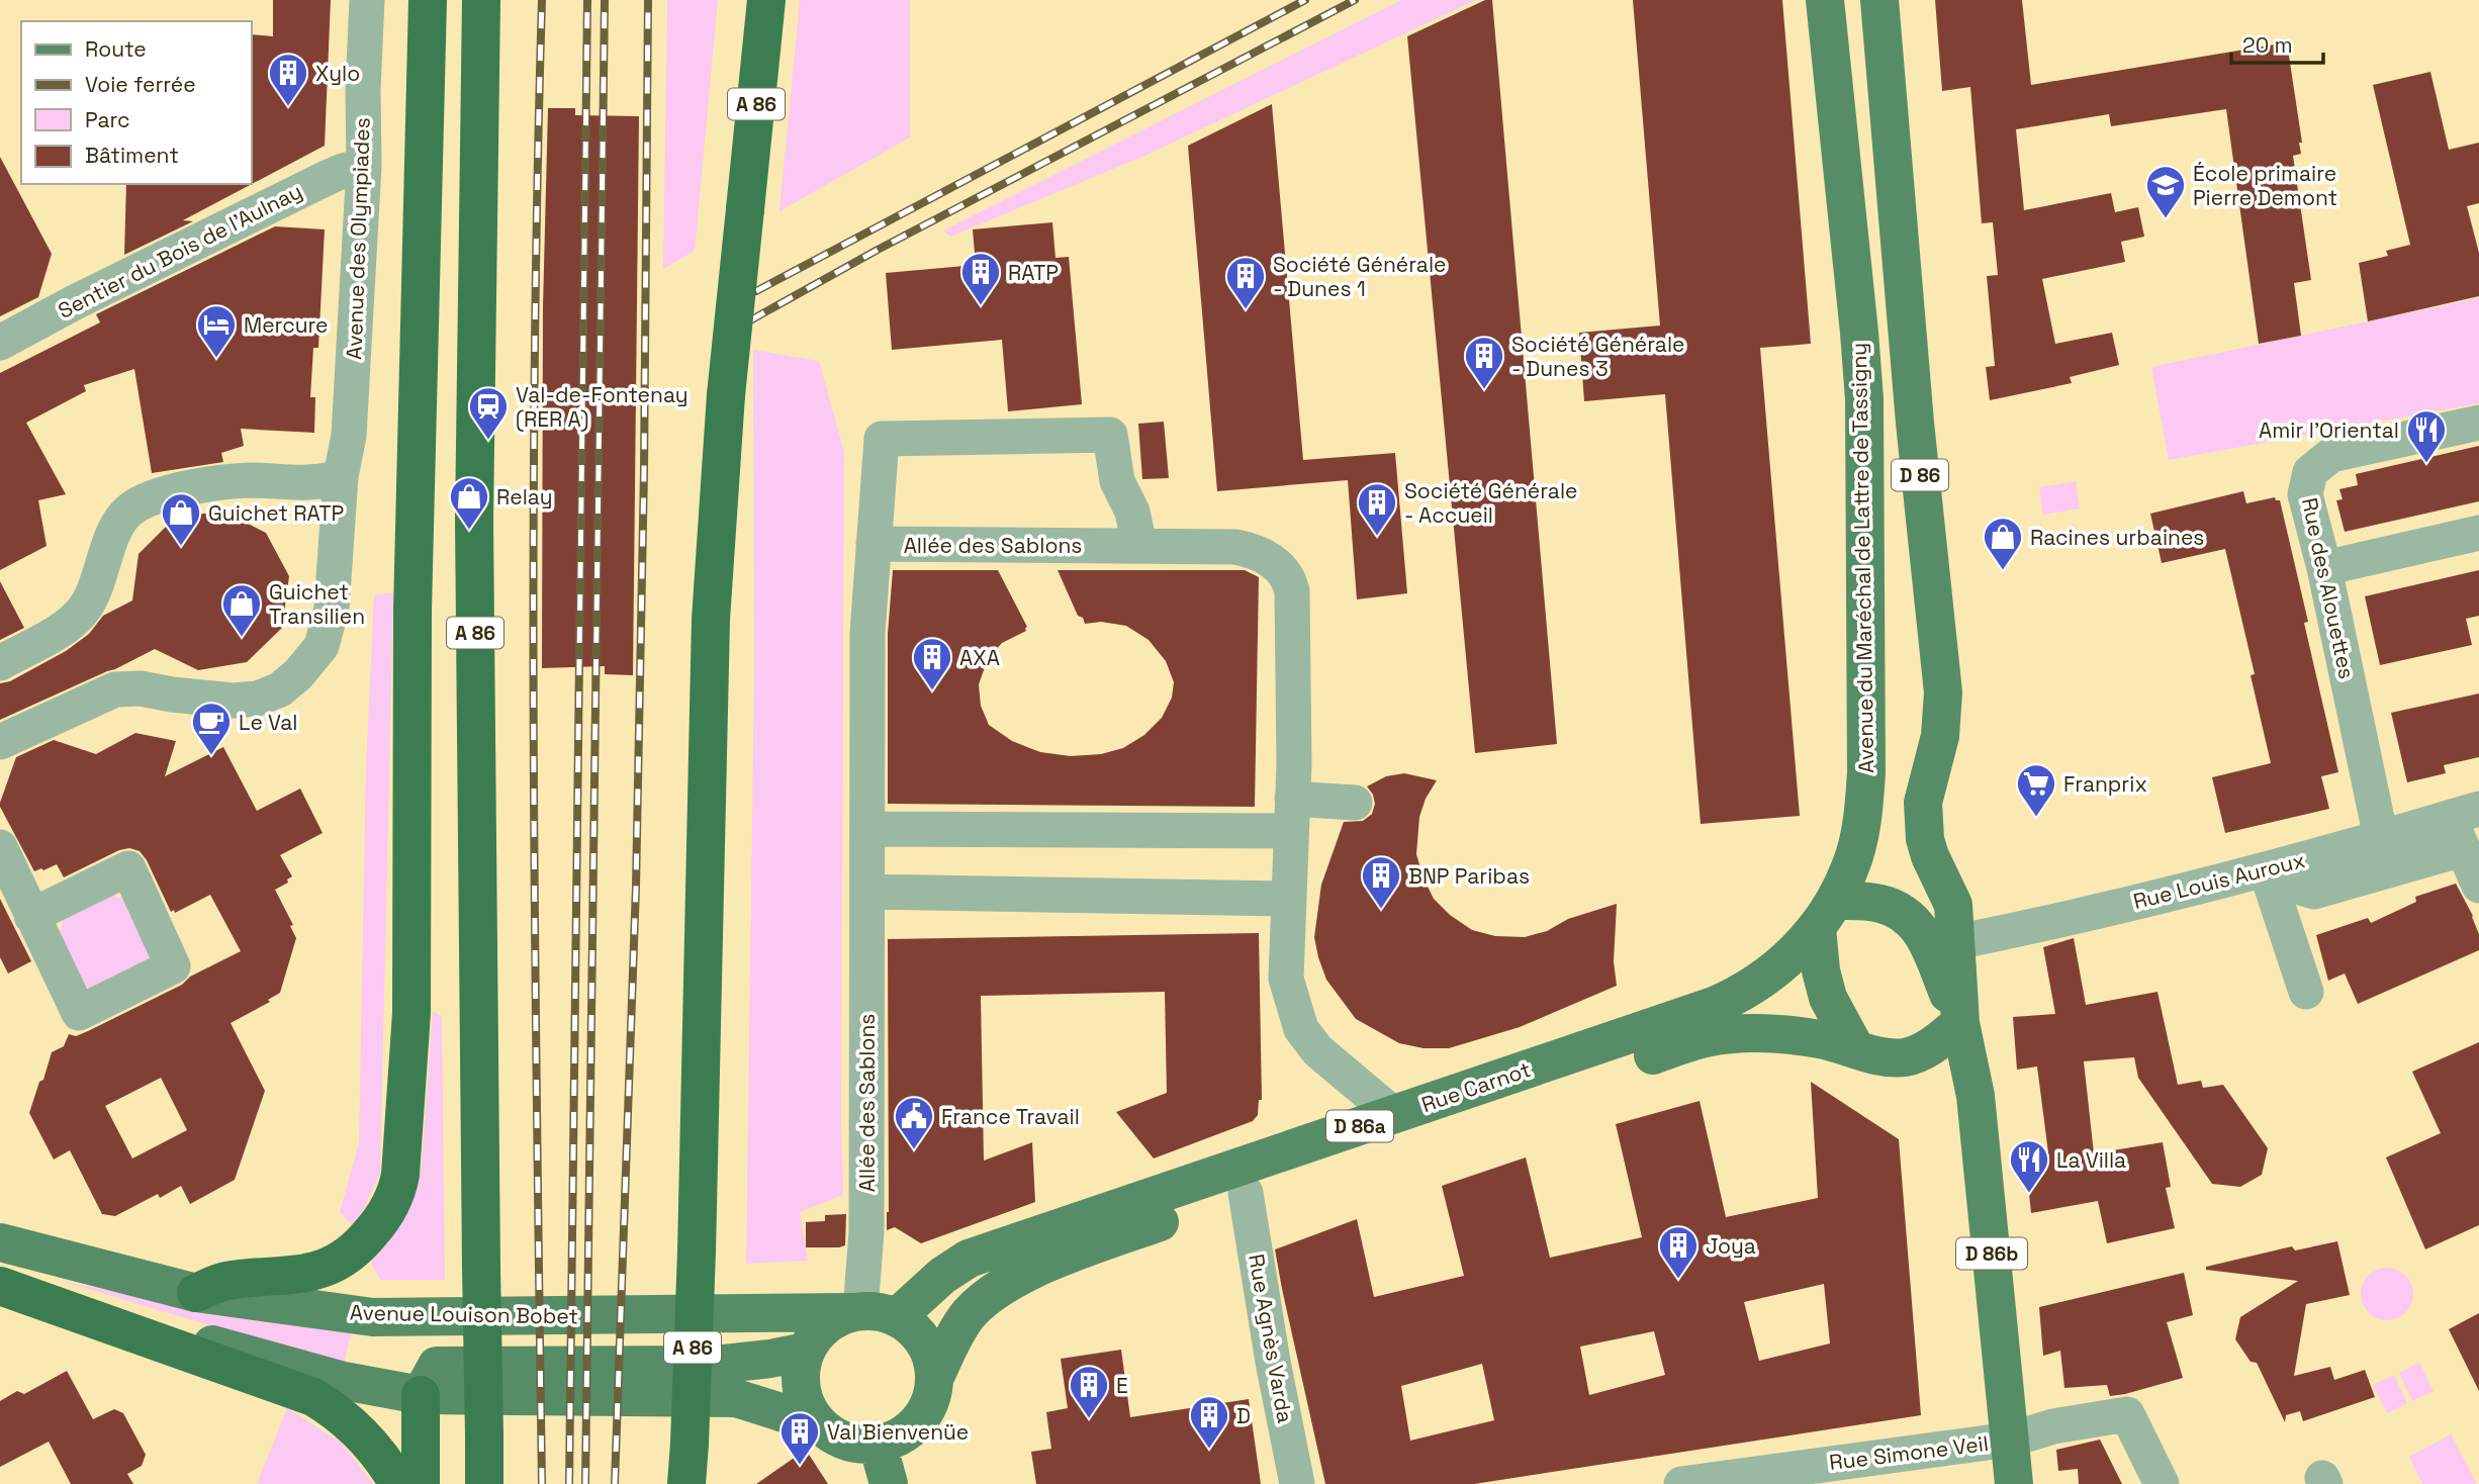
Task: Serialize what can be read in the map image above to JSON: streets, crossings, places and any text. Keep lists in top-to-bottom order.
{
  "streets": {
    "highway": ["A 86"],
    "main road": [
      "D 86",
      "Avenue du Maréchal de Lattre de Tassigny",
      "Rue Carnot",
      "D 86a",
      "D 86b",
      "Avenue Louison Bobet"
    ],
    "street": [
      "Avenue des Olympiades",
      "Sentier du Bois de l'Aulnay",
      "Allée des Sablons",
      "Rue des Alouettes",
      "Rue Louis Auroux",
      "Rue Agnès Varda",
      "Rue Simone Veil"
    ]
  },
  "crossings": [
    ["Avenue des Olympiades", "Sentier du Bois de l'Aulnay"],
    ["D 86", "Rue Louis Auroux"],
    ["D 86", "D 86b"],
    ["Allée des Sablons", "Rue Carnot"],
    ["Allée des Sablons", "Avenue Louison Bobet"],
    ["Avenue du Maréchal de Lattre de Tassigny", "Rue Carnot"],
    ["Avenue du Maréchal de Lattre de Tassigny", "D 86b"],
    ["Rue des Alouettes", "Rue Louis Auroux"],
    ["Rue Louis Auroux", "D 86b"],
    ["Rue Carnot", "D 86b"],
    ["Rue Carnot", "Avenue Louison Bobet"],
    ["Rue Carnot", "Rue Agnès Varda"],
    ["D 86b", "Rue Simone Veil"]
  ],
  "places": {
    "building": [
      "Xylo",
      "RATP",
      "Société Générale - Dunes 1",
      "Société Générale - Dunes 3",
      "Société Générale - Accueil",
      "AXA",
      "BNP Paribas",
      "Joya",
      "E",
      "D",
      "Val Bienvenüe"
    ],
    "school or university": ["École primaire Pierre Demont"],
    "hotel": ["Mercure"],
    "station": ["Val-de-Fontenay (RER A)"],
    "restaurant": ["Amir l'Oriental", "La Villa"],
    "shop": [
      "Relay",
      "Guichet RATP",
      "Racines urbaines",
      "Guichet Transilien"
    ],
    "cafe": ["Le Val"],
    "supermarket": ["Franprix"],
    "public building": ["France Travail"]
  },
  "legend": [
    "Route",
    "Voie ferrée",
    "Parc",
    "Bâtiment"
  ],
  "scale_bar": "20 m"
}
